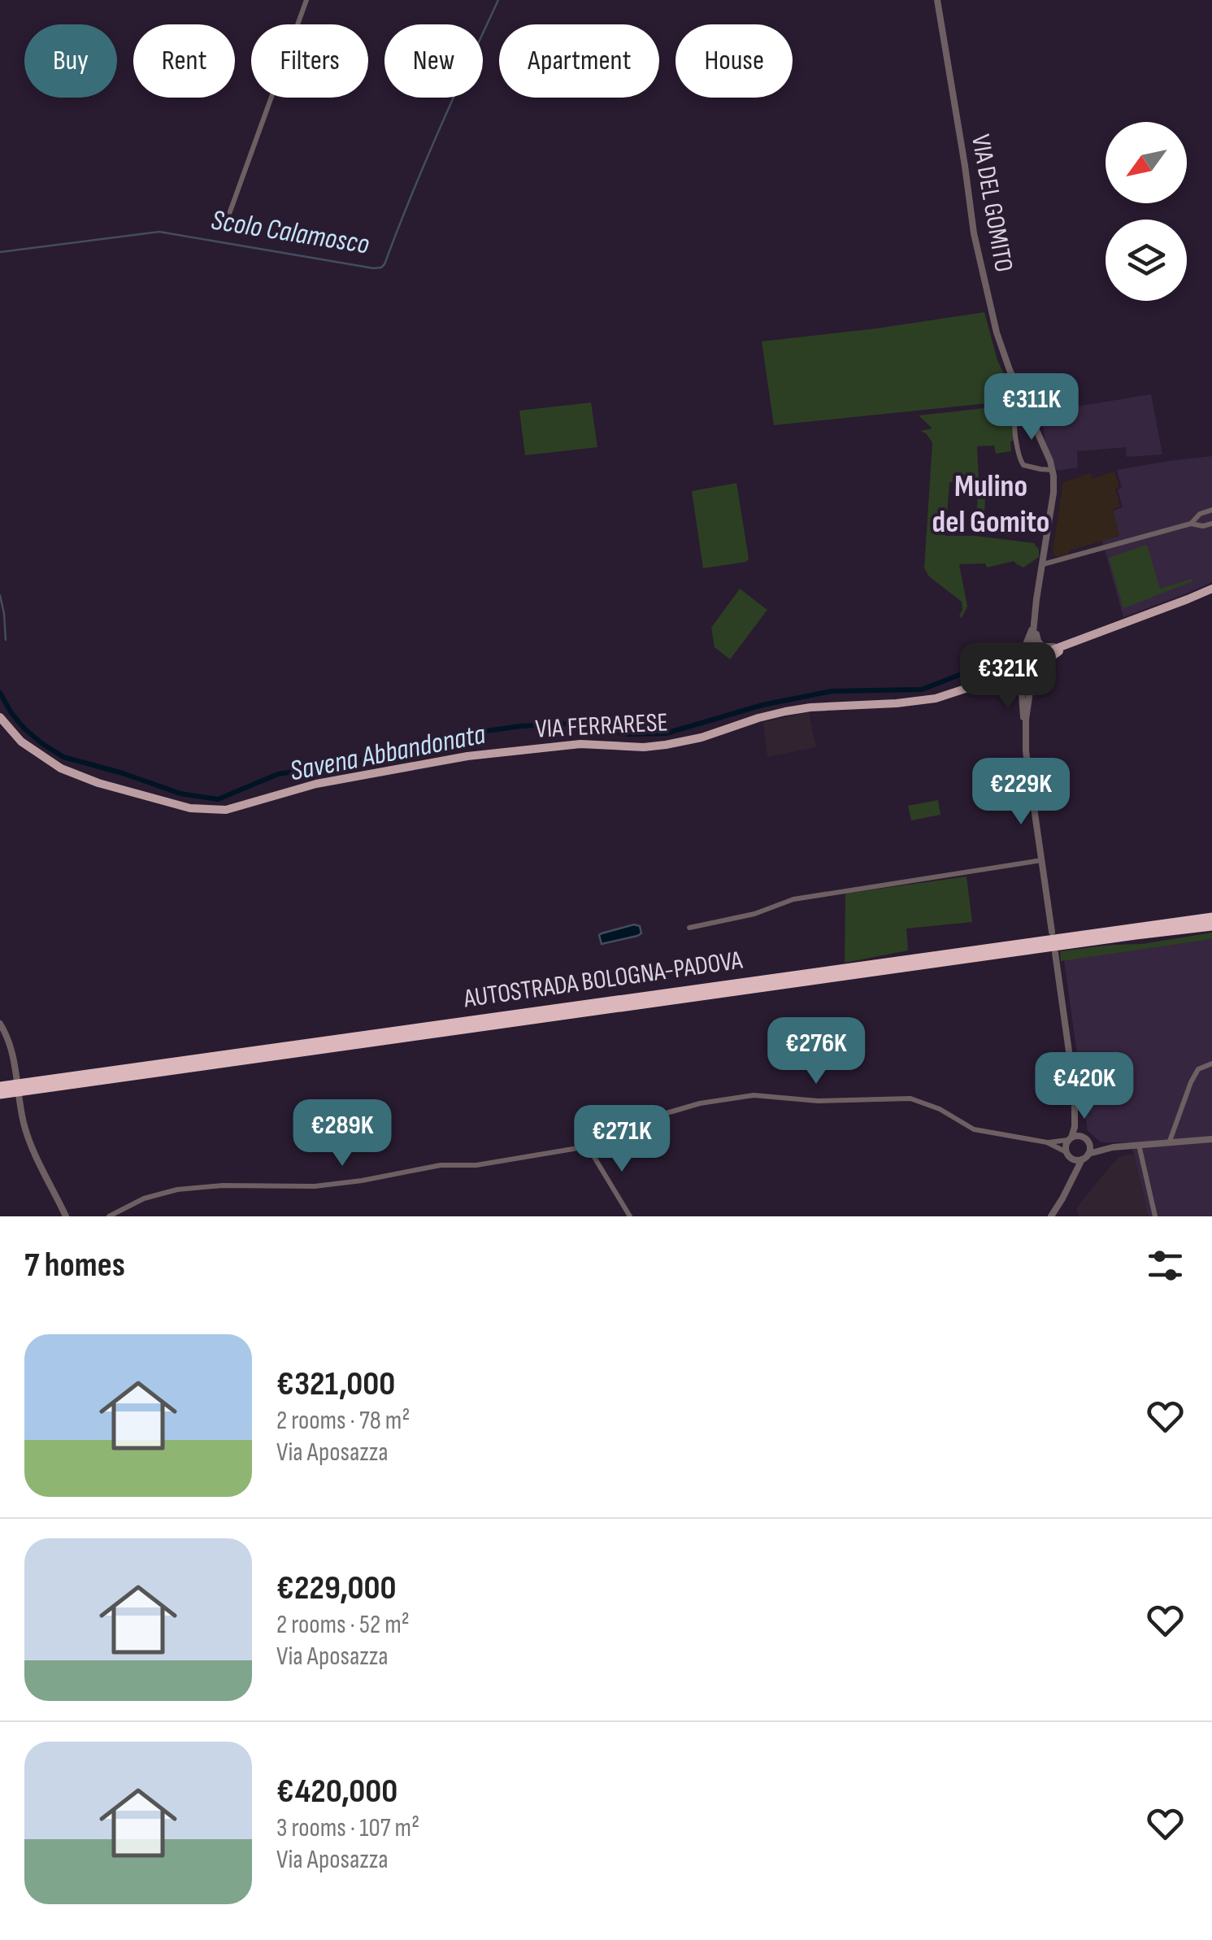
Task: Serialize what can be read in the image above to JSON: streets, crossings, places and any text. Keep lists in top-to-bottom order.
{
  "streets": {
    "highway": ["AUTOSTRADA BOLOGNA-PADOVA"],
    "main road": ["VIA FERRARESE"],
    "street": ["VIA DEL GOMITO"]
  },
  "districts": ["Mulino del Gomito"],
  "water": ["Scolo Calamosco", "Savena Abbandonata"],
  "north": "bottom left",
  "page": {
    "chip": [
      "Buy",
      "Rent",
      "Filters",
      "New",
      "Apartment",
      "House"
    ],
    "price": [
      "€311K",
      "€321K",
      "€229K",
      "€276K",
      "€420K",
      "€289K",
      "€271K"
    ],
    "heading": "7 homes",
    "list": [
      {
        "name": "€321,000",
        "note": "2 rooms · 78 m² · Via Aposazza"
      },
      {
        "name": "€229,000",
        "note": "2 rooms · 52 m² · Via Aposazza"
      },
      {
        "name": "€420,000",
        "note": "3 rooms · 107 m² · Via Aposazza"
      }
    ]
  }
}
